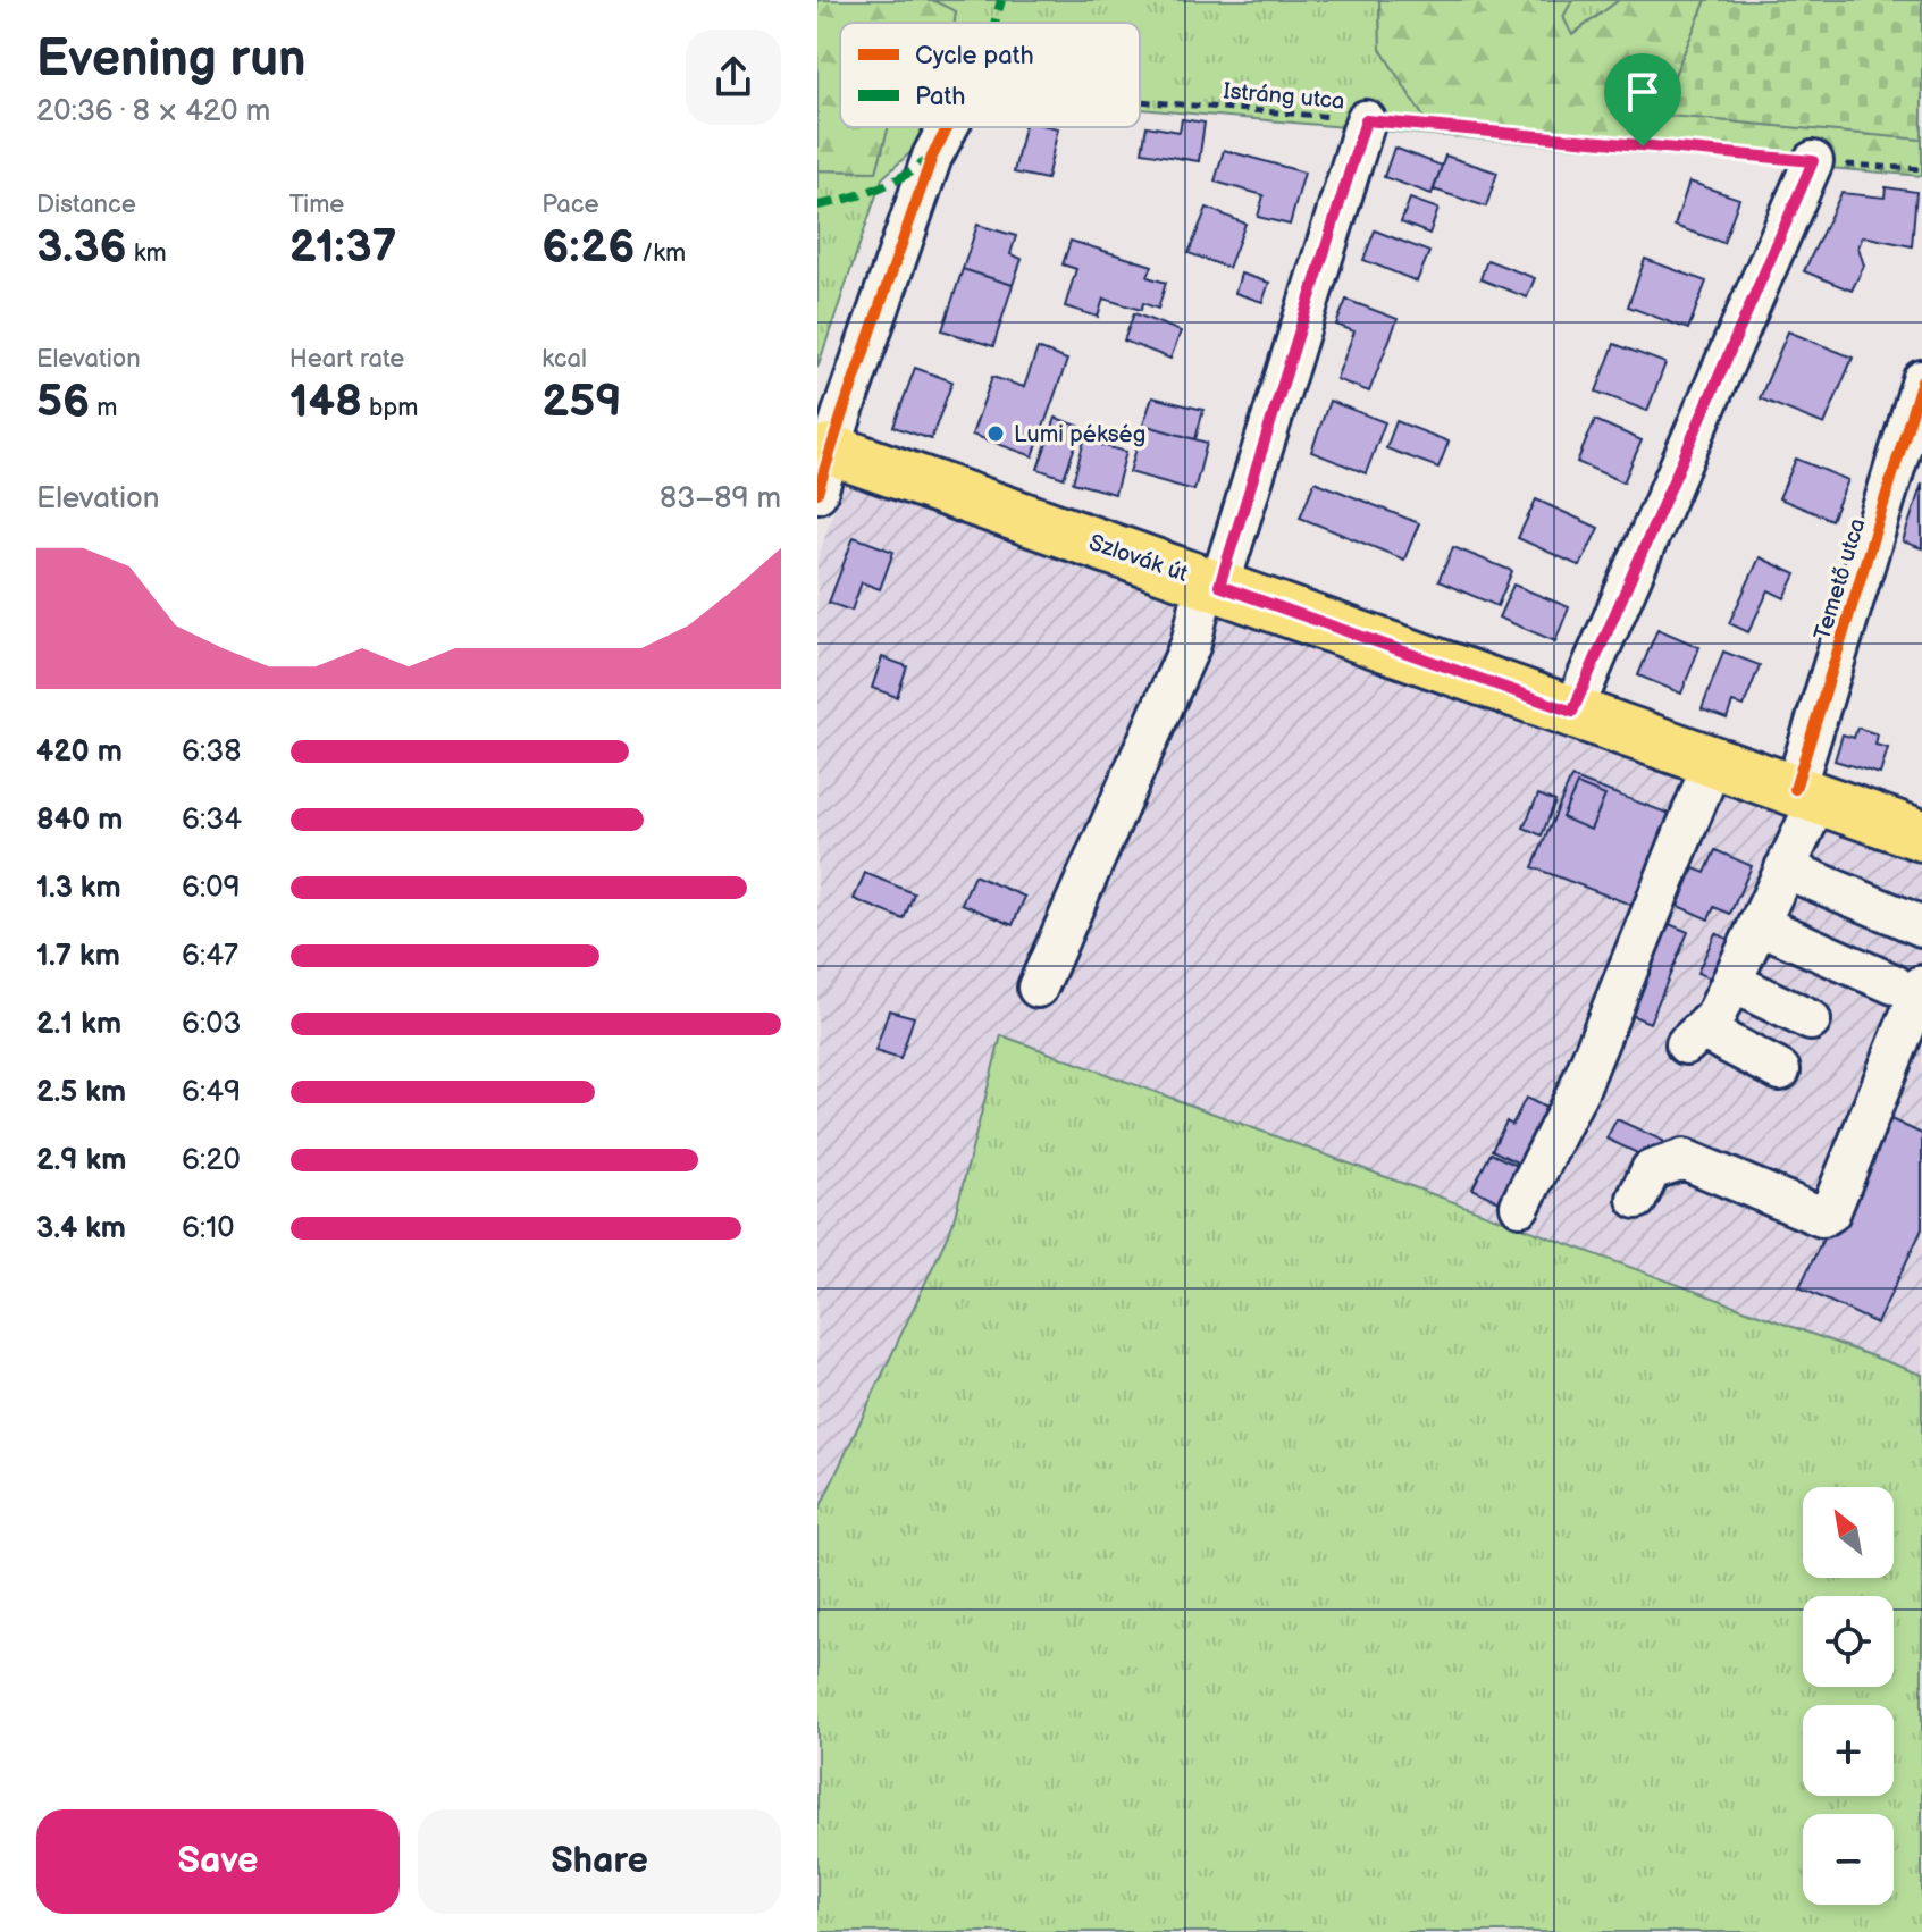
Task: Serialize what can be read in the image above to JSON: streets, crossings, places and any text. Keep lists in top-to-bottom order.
{
  "streets": {
    "main road": ["Szlovák út"],
    "street": ["Temető utca"],
    "path": ["Istráng utca"]
  },
  "crossings": [
    ["Szlovák út", "Temető utca"]
  ],
  "places": ["Lumi pékség"],
  "legend": ["Cycle path", "Path"],
  "north": "top left",
  "page": {
    "heading": ["Evening run", "20:36 · 8 × 420 m"],
    "stats": [
      ["Distance", "3.36 km"],
      ["Time", "21:37"],
      ["Pace", "6:26 /km"],
      ["Elevation", "56 m"],
      ["Heart rate", "148 bpm"],
      ["kcal", "259"]
    ],
    "chart": ["Elevation", "83–89 m"],
    "list": [
      {
        "name": "420 m",
        "note": "6:38"
      },
      {
        "name": "840 m",
        "note": "6:34"
      },
      {
        "name": "1.3 km",
        "note": "6:09"
      },
      {
        "name": "1.7 km",
        "note": "6:47"
      },
      {
        "name": "2.1 km",
        "note": "6:03"
      },
      {
        "name": "2.5 km",
        "note": "6:49"
      },
      {
        "name": "2.9 km",
        "note": "6:20"
      },
      {
        "name": "3.4 km",
        "note": "6:10"
      }
    ],
    "map_buttons": ["+", "−"],
    "buttons": ["Save", "Share"]
  }
}
